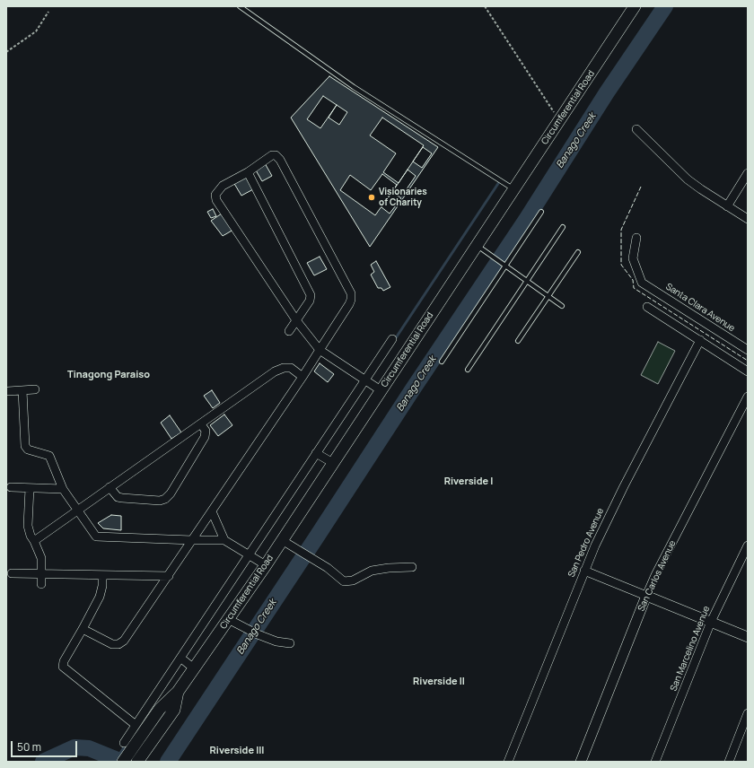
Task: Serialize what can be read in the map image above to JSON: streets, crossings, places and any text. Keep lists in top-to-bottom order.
{
  "streets": {
    "main road": ["Circumferential Road"],
    "street": [
      "Santa Clara Avenue",
      "San Pedro Avenue",
      "San Carlos Avenue",
      "San Marcelino Avenue"
    ]
  },
  "districts": [
    "Tinagong Paraiso",
    "Riverside I",
    "Riverside II",
    "Riverside III"
  ],
  "water": ["Banago Creek"],
  "places": ["Visionaries of Charity"],
  "scale_bar": "50 m"
}
